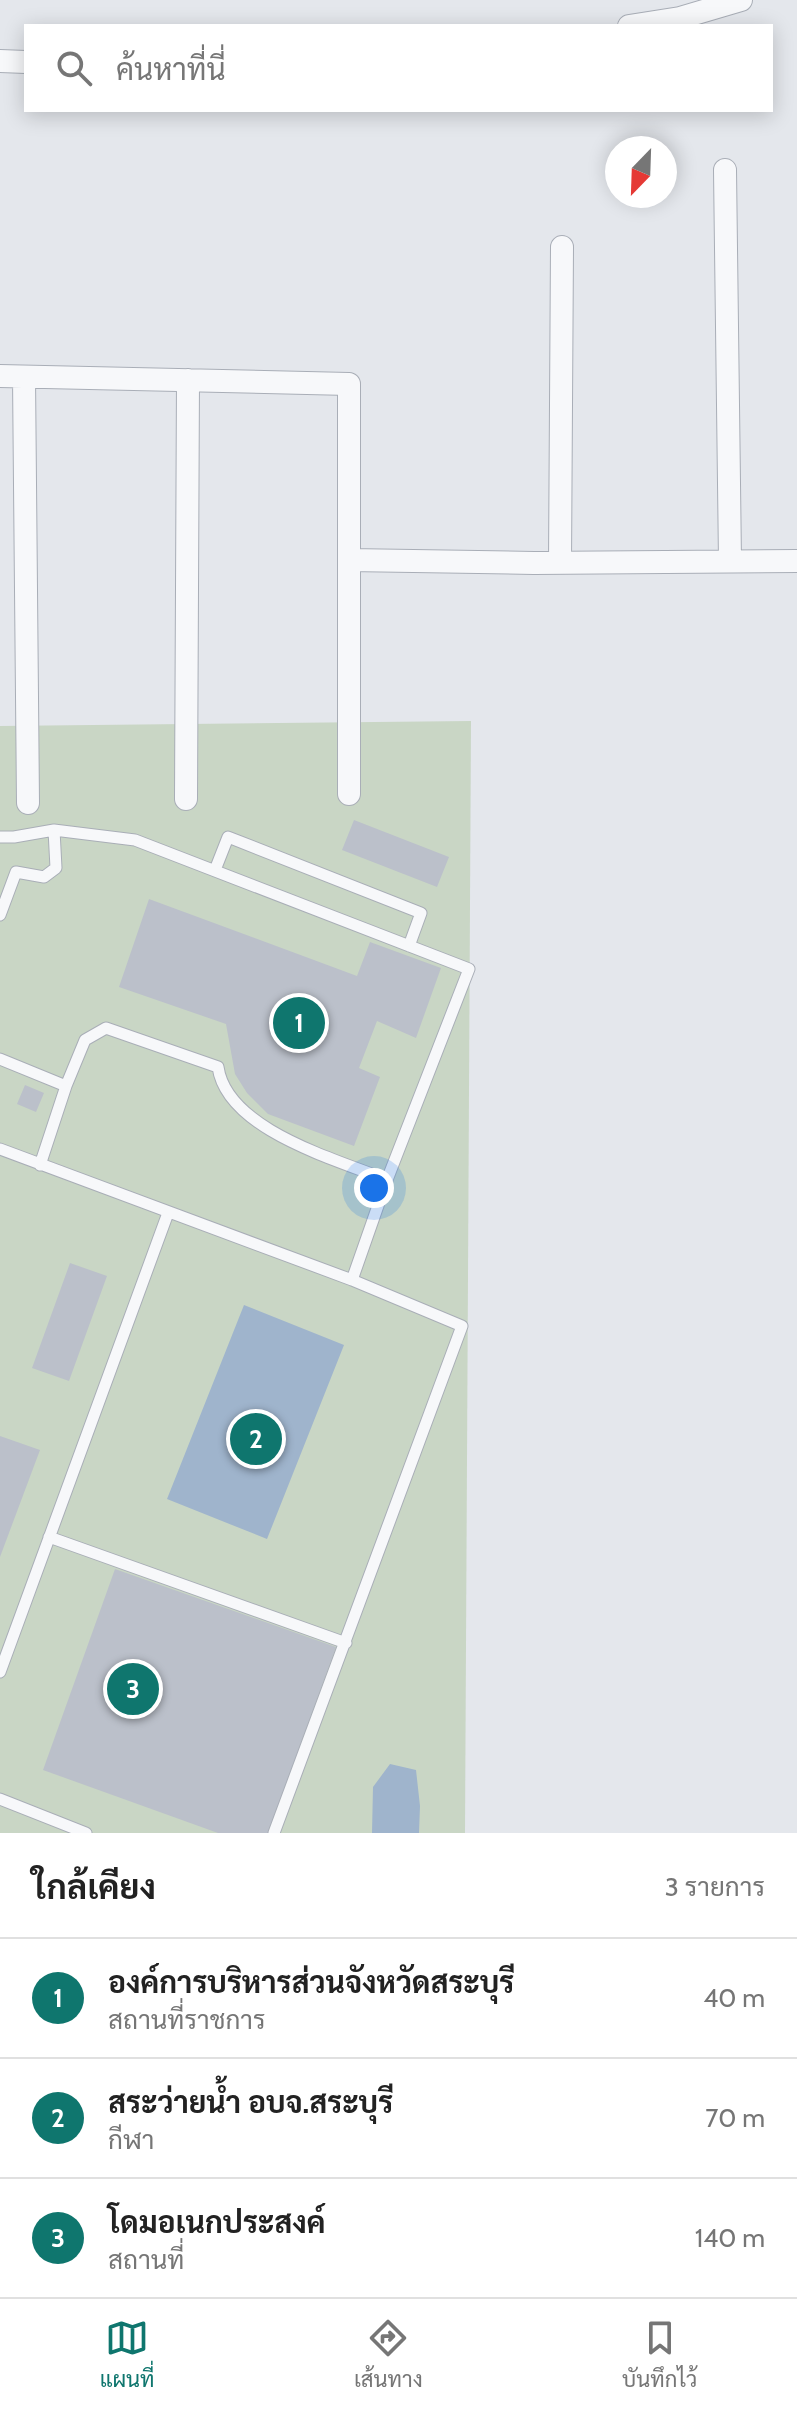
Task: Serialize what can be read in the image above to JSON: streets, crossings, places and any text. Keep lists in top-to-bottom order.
{
  "north": "bottom left",
  "page": {
    "search": "ค้นหาที่นี่",
    "pins": ["1", "2", "3"],
    "heading": ["ใกล้เคียง", "3 รายการ"],
    "list": [
      {
        "mark": "1",
        "name": "องค์การบริหารส่วนจังหวัดสระบุรี",
        "note": "สถานที่ราชการ",
        "value": "40 m"
      },
      {
        "mark": "2",
        "name": "สระว่ายน้ำ อบจ.สระบุรี",
        "note": "กีฬา",
        "value": "70 m"
      },
      {
        "mark": "3",
        "name": "โดมอเนกประสงค์",
        "note": "สถานที่",
        "value": "140 m"
      }
    ],
    "nav": ["แผนที่", "เส้นทาง", "บันทึกไว้"]
  }
}
